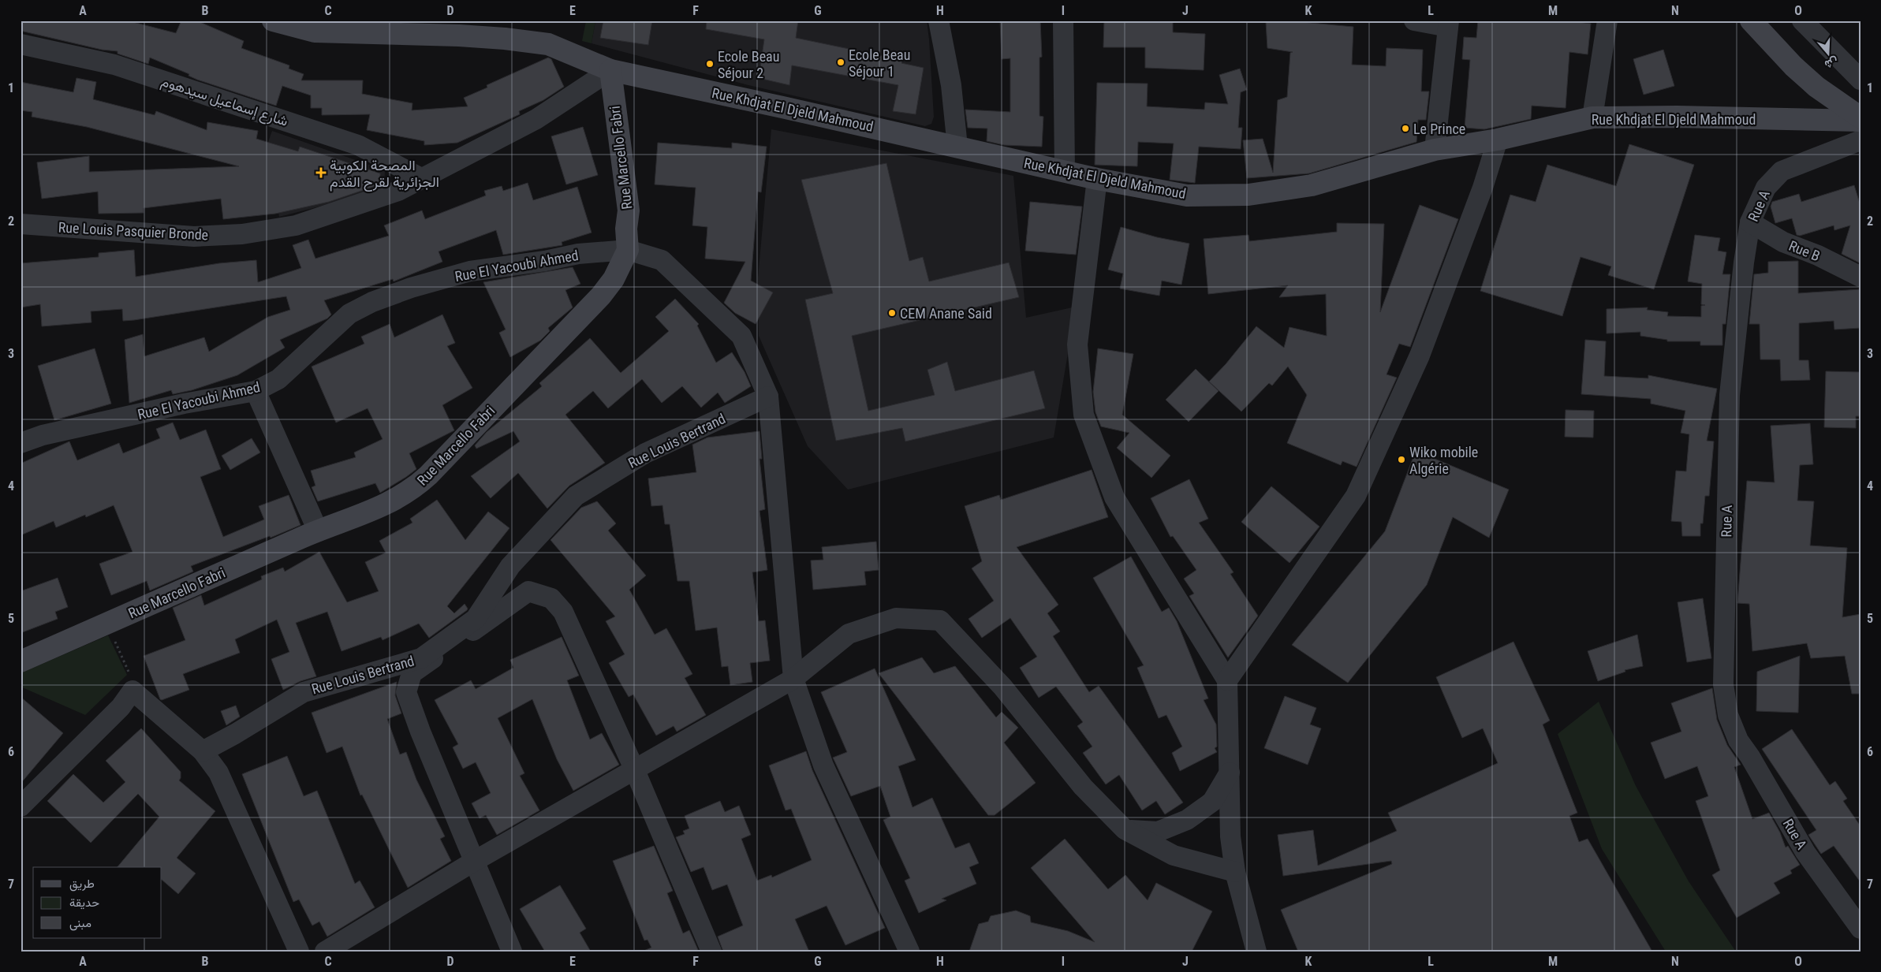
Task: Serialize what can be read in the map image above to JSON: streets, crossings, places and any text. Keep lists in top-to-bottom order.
{
  "streets": {
    "street": [
      "شارع إسماعيل سيدهوم",
      "Rue Khdjat El Djeld Mahmoud",
      "Rue Marcello Fabri",
      "Rue A",
      "Rue Louis Pasquier Bronde",
      "Rue B",
      "Rue El Yacoubi Ahmed",
      "Rue Louis Bertrand"
    ]
  },
  "crossings": [
    ["شارع إسماعيل سيدهوم", "Rue Louis Pasquier Bronde"],
    ["Rue Khdjat El Djeld Mahmoud", "Rue Marcello Fabri"],
    ["Rue Khdjat El Djeld Mahmoud", "Rue Louis Pasquier Bronde"],
    ["Rue Marcello Fabri", "Rue Louis Pasquier Bronde"],
    ["Rue Marcello Fabri", "Rue El Yacoubi Ahmed"],
    ["Rue A", "Rue B"]
  ],
  "places": {
    "other": [
      "Ecole Beau Séjour 1",
      "Ecole Beau Séjour 2",
      "Le Prince",
      "CEM Anane Said",
      "Wiko mobile Algérie"
    ],
    "health": ["المصحة الكوبية الجزائرية لقرح القدم"]
  },
  "legend": ["طريق", "حديقة", "مبنى"],
  "north": "bottom",
  "grid": {
    "columns": [
      "A",
      "B",
      "C",
      "D",
      "E",
      "F",
      "G",
      "H",
      "I",
      "J",
      "K",
      "L",
      "M",
      "N",
      "O"
    ],
    "rows": [
      "1",
      "2",
      "3",
      "4",
      "5",
      "6",
      "7"
    ]
  }
}
